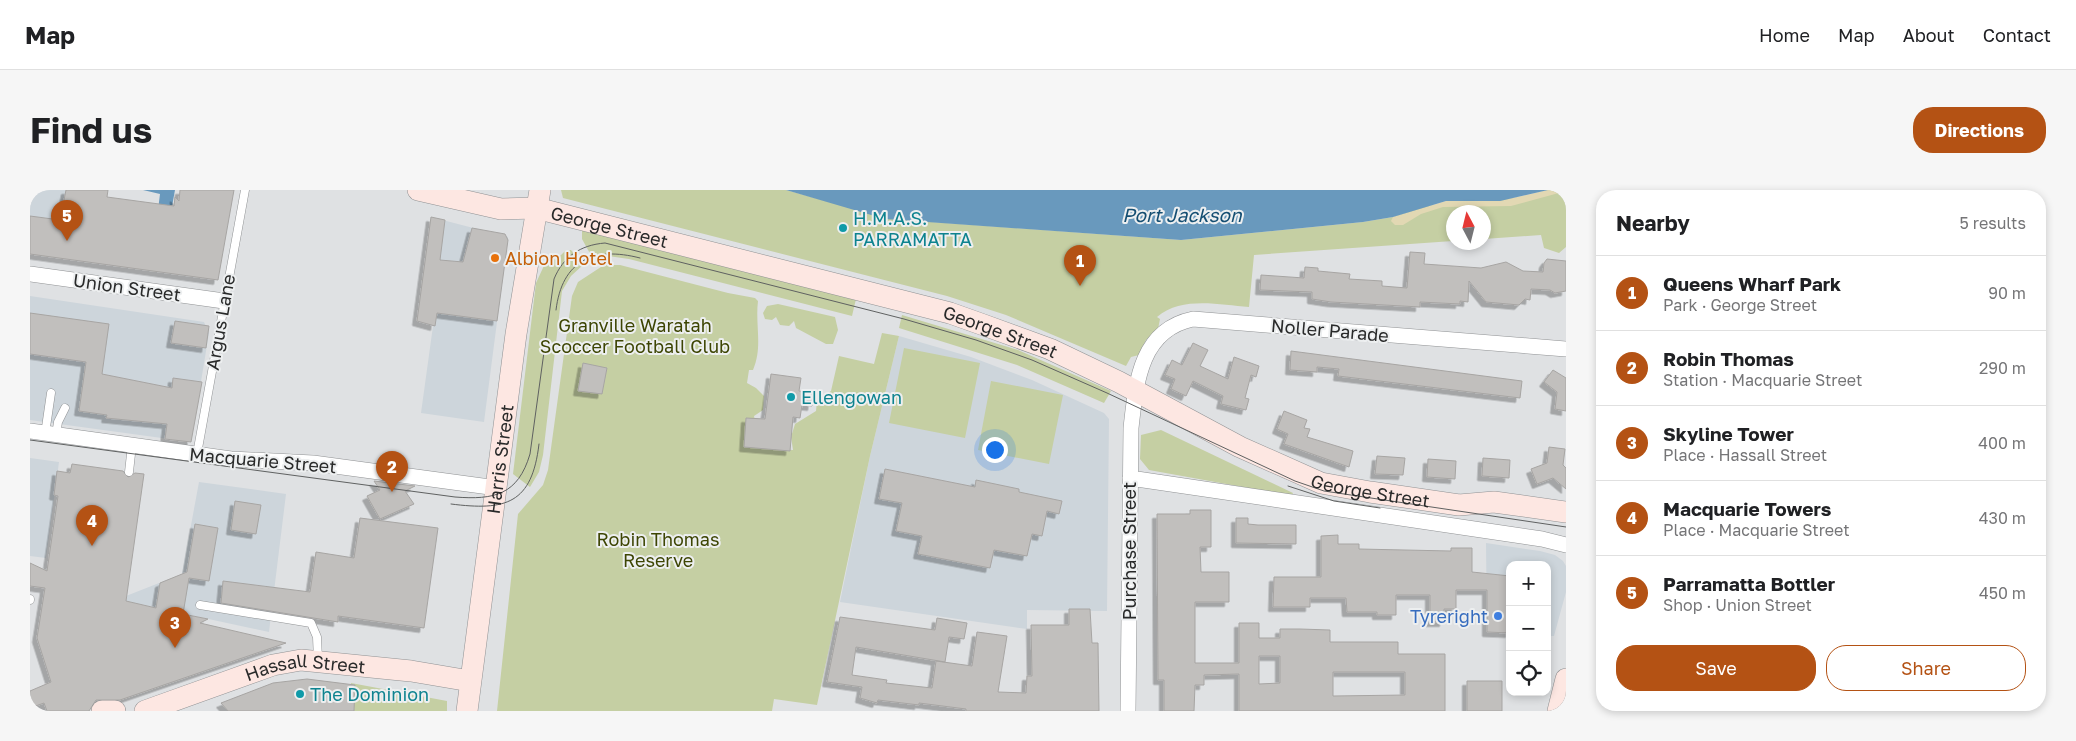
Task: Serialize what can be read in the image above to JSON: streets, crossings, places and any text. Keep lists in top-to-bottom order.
{
  "streets": {
    "street": [
      "George Street",
      "Union Street",
      "Noller Parade",
      "Harris Street",
      "Macquarie Street",
      "Purchase Street",
      "Hassall Street"
    ],
    "lane": ["Argus Lane"]
  },
  "crossings": [
    ["George Street", "Noller Parade"],
    ["George Street", "Harris Street"],
    ["George Street", "Purchase Street"],
    ["Union Street", "Argus Lane"],
    ["Argus Lane", "Macquarie Street"],
    ["Noller Parade", "Purchase Street"],
    ["Harris Street", "Macquarie Street"],
    ["Harris Street", "Hassall Street"]
  ],
  "water": ["Port Jackson"],
  "parks": ["Granville Waratah Scoccer Football Club", "Robin Thomas Reserve"],
  "places": [
    "H.M.A.S. PARRAMATTA",
    "Albion Hotel",
    "Ellengowan",
    "Tyreright",
    "The Dominion"
  ],
  "north": "top",
  "page": {
    "header": "Map",
    "nav": [
      "Home",
      "Map",
      "About",
      "Contact"
    ],
    "buttons": [
      "Directions",
      ["Save", "Share"]
    ],
    "title": "Find us",
    "heading": ["Nearby", "5 results"],
    "pins": [
      "5",
      "1",
      "2",
      "4",
      "3"
    ],
    "list": [
      {
        "mark": "1",
        "name": "Queens Wharf Park",
        "note": "Park · George Street",
        "value": "90 m"
      },
      {
        "mark": "2",
        "name": "Robin Thomas",
        "note": "Station · Macquarie Street",
        "value": "290 m"
      },
      {
        "mark": "3",
        "name": "Skyline Tower",
        "note": "Place · Hassall Street",
        "value": "400 m"
      },
      {
        "mark": "4",
        "name": "Macquarie Towers",
        "note": "Place · Macquarie Street",
        "value": "430 m"
      },
      {
        "mark": "5",
        "name": "Parramatta Bottler",
        "note": "Shop · Union Street",
        "value": "450 m"
      }
    ],
    "map_buttons": ["+", "−"]
  }
}
